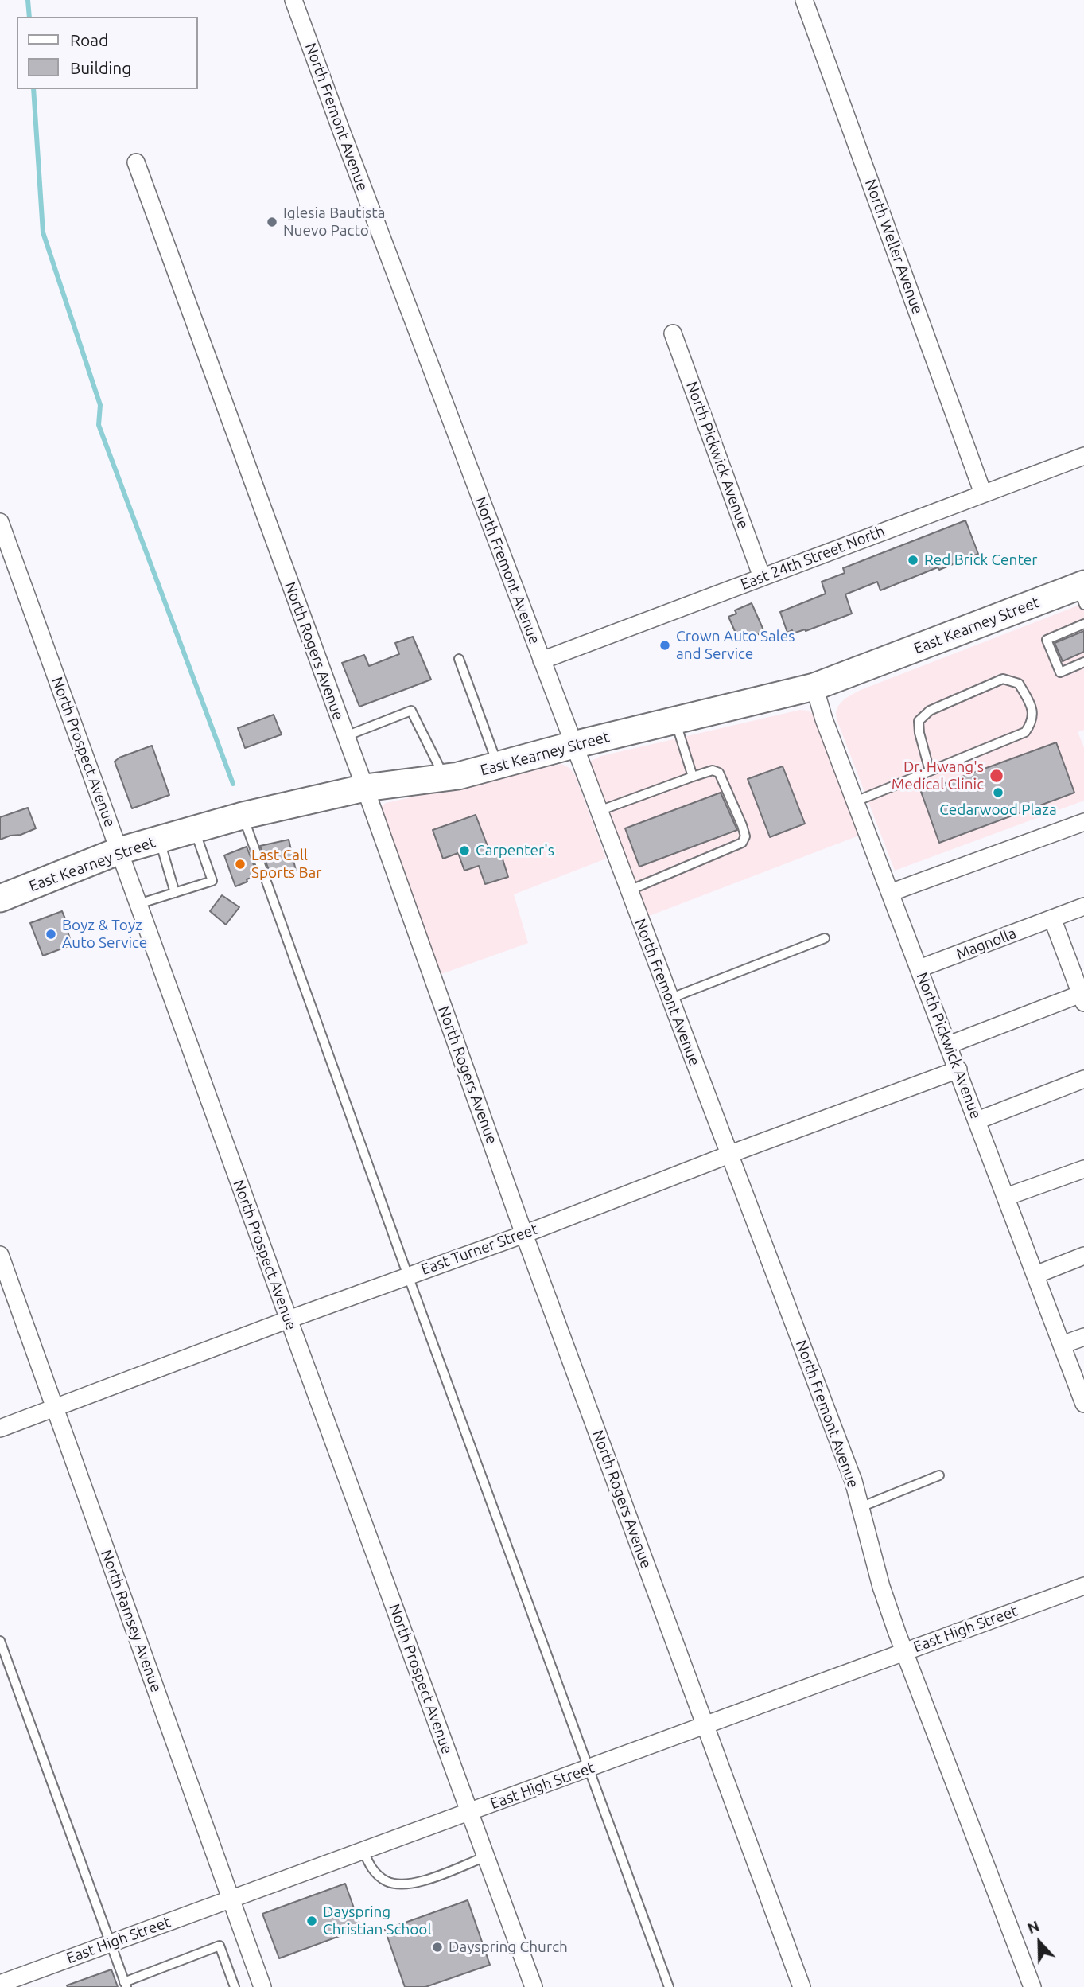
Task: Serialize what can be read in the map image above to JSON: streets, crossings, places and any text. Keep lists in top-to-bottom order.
{
  "streets": {
    "main road": ["East Kearney Street"],
    "street": [
      "North Fremont Avenue",
      "North Weller Avenue",
      "North Pickwick Avenue",
      "East 24th Street North",
      "North Rogers Avenue",
      "North Prospect Avenue",
      "Magnolla",
      "East Turner Street",
      "North Ramsey Avenue",
      "East High Street"
    ]
  },
  "crossings": [
    ["North Fremont Avenue", "East 24th Street North"],
    ["North Fremont Avenue", "East Kearney Street"],
    ["North Fremont Avenue", "East Turner Street"],
    ["North Fremont Avenue", "East High Street"],
    ["North Weller Avenue", "East 24th Street North"],
    ["North Pickwick Avenue", "East 24th Street North"],
    ["North Pickwick Avenue", "East Kearney Street"],
    ["North Pickwick Avenue", "Magnolla"],
    ["North Pickwick Avenue", "East Turner Street"],
    ["East Kearney Street", "North Rogers Avenue"],
    ["East Kearney Street", "North Prospect Avenue"],
    ["North Rogers Avenue", "East Turner Street"],
    ["North Rogers Avenue", "East High Street"],
    ["North Prospect Avenue", "East Turner Street"],
    ["North Prospect Avenue", "East High Street"],
    ["East Turner Street", "North Ramsey Avenue"],
    ["North Ramsey Avenue", "East High Street"]
  ],
  "places": [
    "Iglesia Bautista Nuevo Pacto",
    "Red Brick Center",
    "Crown Auto Sales and Service",
    "Dr. Hwang's Medical Clinic",
    "Cedarwood Plaza",
    "Carpenter's",
    "Last Call Sports Bar",
    "Boyz & Toyz Auto Service",
    "Dayspring Christian School",
    "Dayspring Church"
  ],
  "legend": ["Road", "Building"],
  "north": "top"
}
